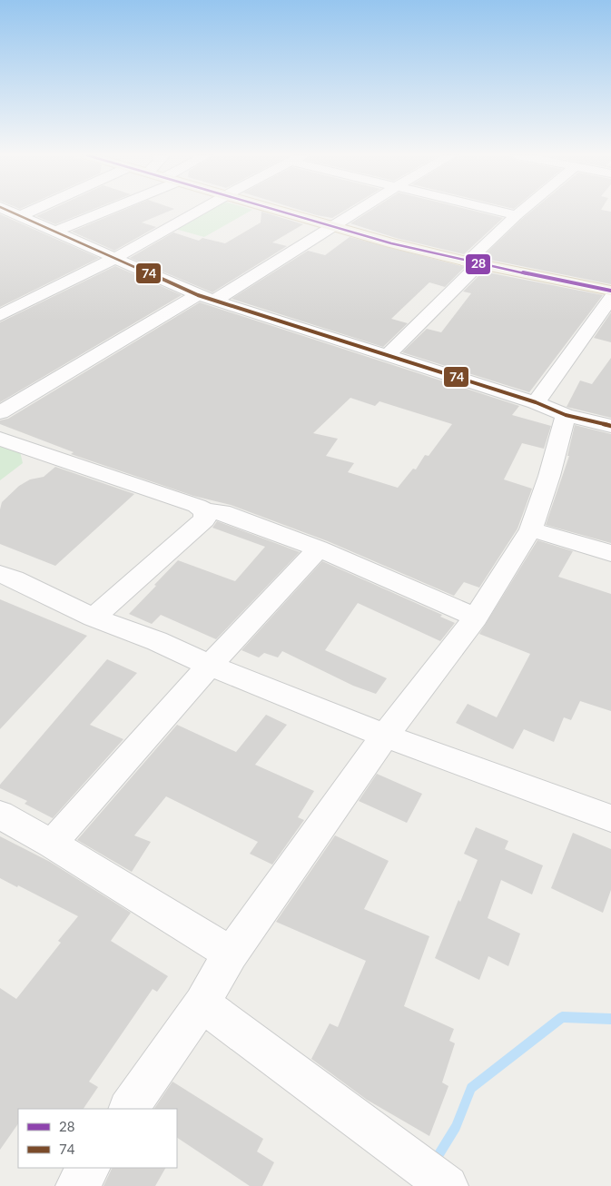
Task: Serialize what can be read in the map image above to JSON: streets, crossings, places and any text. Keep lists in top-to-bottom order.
{
  "lines": ["transit line 28", "transit line 74"],
  "legend": ["28", "74"]
}
